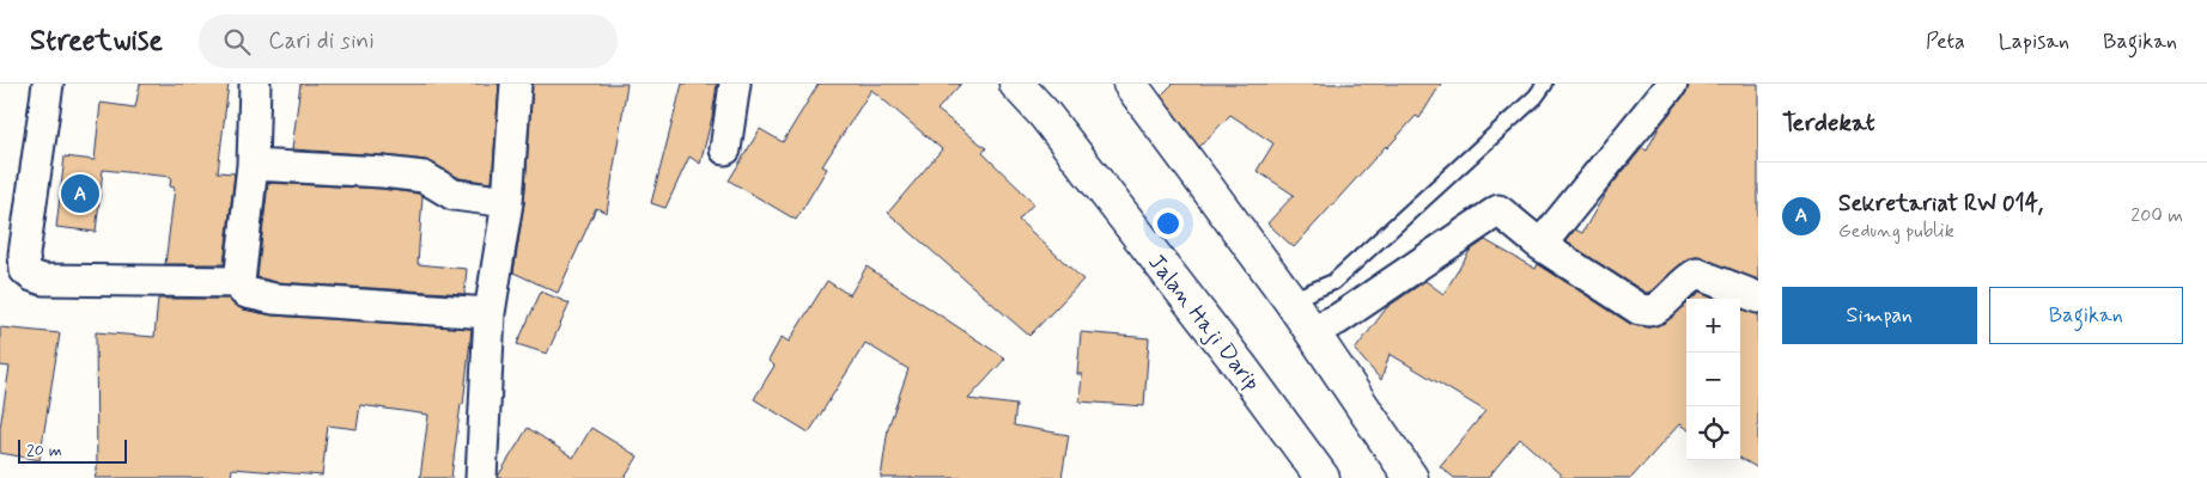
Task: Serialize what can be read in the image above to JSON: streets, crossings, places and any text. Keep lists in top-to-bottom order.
{
  "streets": {
    "main road": ["Jalan Haji Darip"]
  },
  "scale_bar": "20 m",
  "page": {
    "header": "Streetwise",
    "search": "Cari di sini",
    "nav": ["Peta", "Lapisan", "Bagikan"],
    "heading": "Terdekat",
    "list": [
      {
        "mark": "A",
        "name": "Sekretariat RW 014,",
        "note": "Gedung publik",
        "value": "200 m"
      }
    ],
    "pins": "A",
    "buttons": ["Simpan", "Bagikan"],
    "map_buttons": ["+", "−"],
    "scale": "20 m"
  }
}
